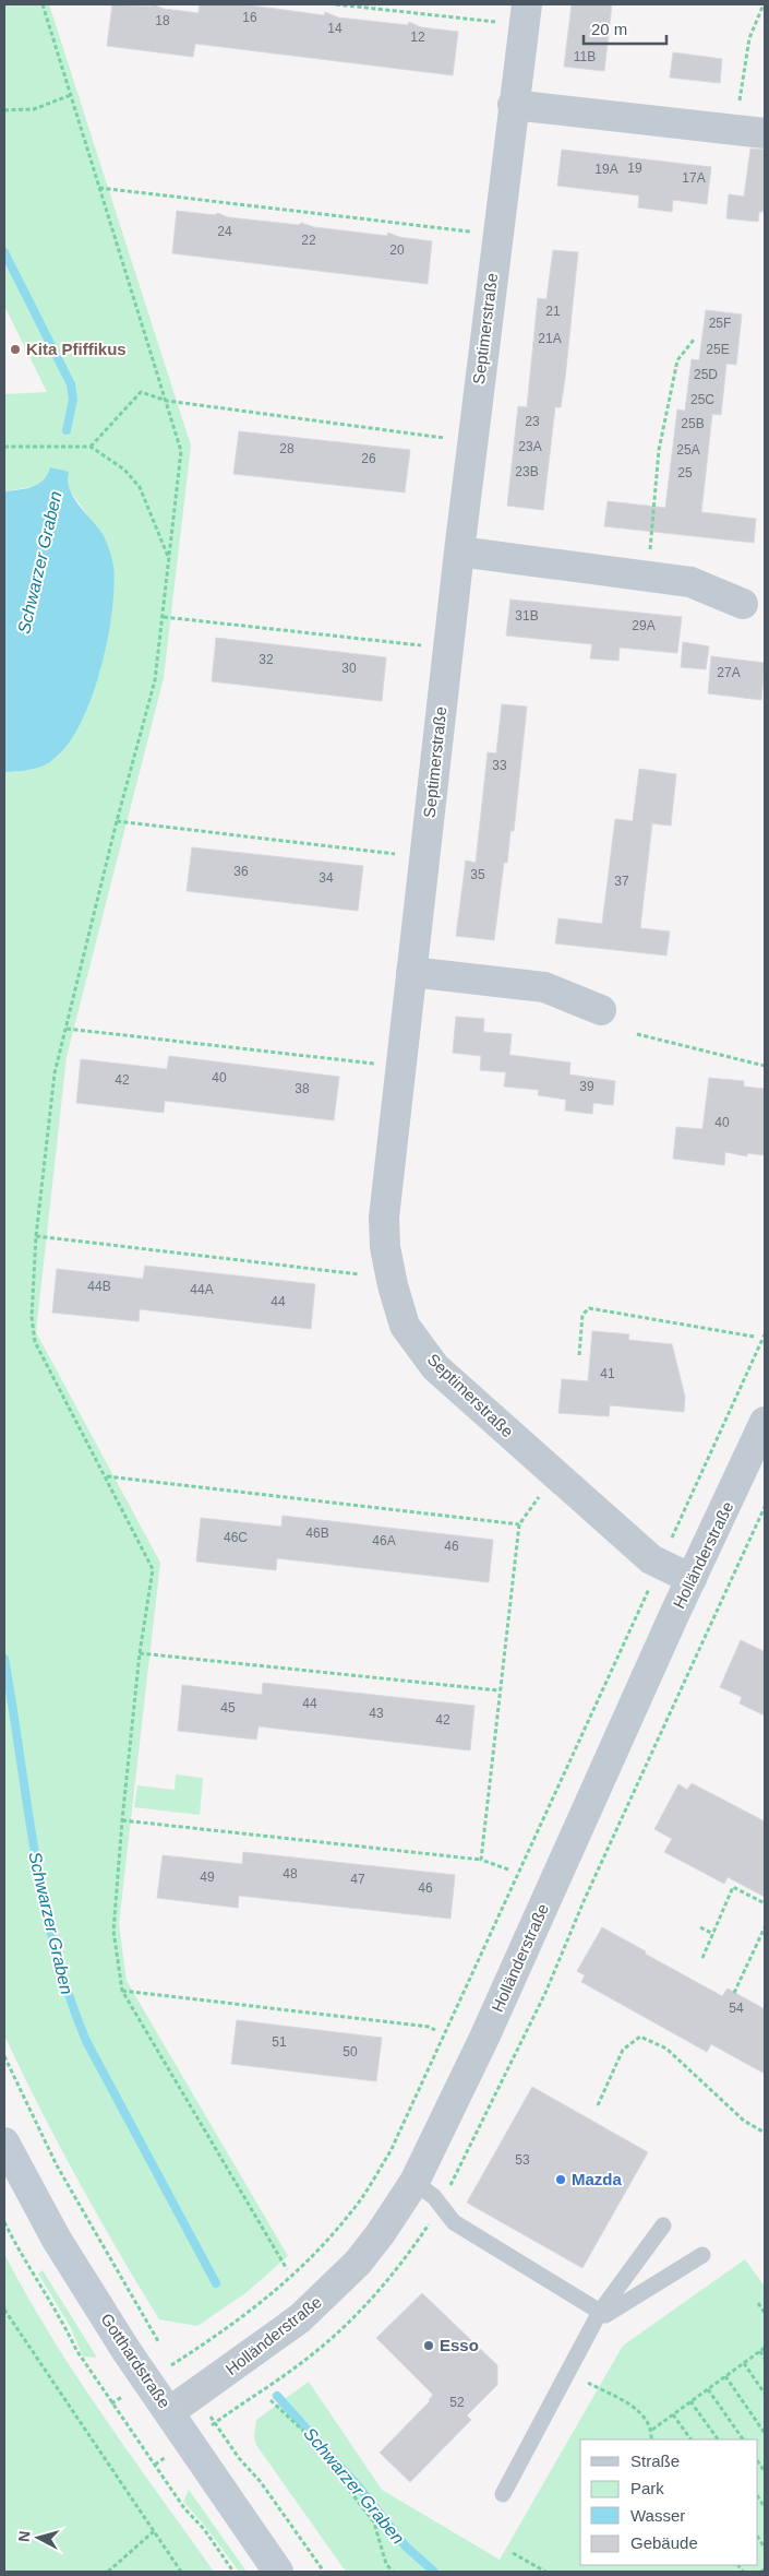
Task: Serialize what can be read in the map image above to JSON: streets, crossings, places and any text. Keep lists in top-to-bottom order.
{
  "streets": {
    "main road": ["Gotthardstraße"],
    "street": ["Septimerstraße", "Holländerstraße"]
  },
  "crossings": [
    ["Septimerstraße", "Holländerstraße"],
    ["Holländerstraße", "Gotthardstraße"]
  ],
  "water": ["Schwarzer Graben"],
  "places": ["Kita Pfiffikus", "Mazda", "Esso"],
  "house_numbers": [
    "16",
    "18",
    "14",
    "12",
    "11B",
    "19",
    "19A",
    "17A",
    "24",
    "22",
    "20",
    "21",
    "25F",
    "21A",
    "25E",
    "25D",
    "25C",
    "23",
    "25B",
    "23A",
    "28",
    "25A",
    "26",
    "23B",
    "25",
    "31B",
    "29A",
    "32",
    "30",
    "27A",
    "33",
    "36",
    "35",
    "34",
    "37",
    "40",
    "42",
    "39",
    "38",
    "40",
    "44B",
    "44A",
    "44",
    "41",
    "46B",
    "46C",
    "46A",
    "46",
    "44",
    "45",
    "43",
    "42",
    "48",
    "49",
    "47",
    "46",
    "54",
    "51",
    "50",
    "53",
    "52"
  ],
  "legend": [
    "Straße",
    "Park",
    "Wasser",
    "Gebäude"
  ],
  "scale_bar": "20 m",
  "north": "left"
}
